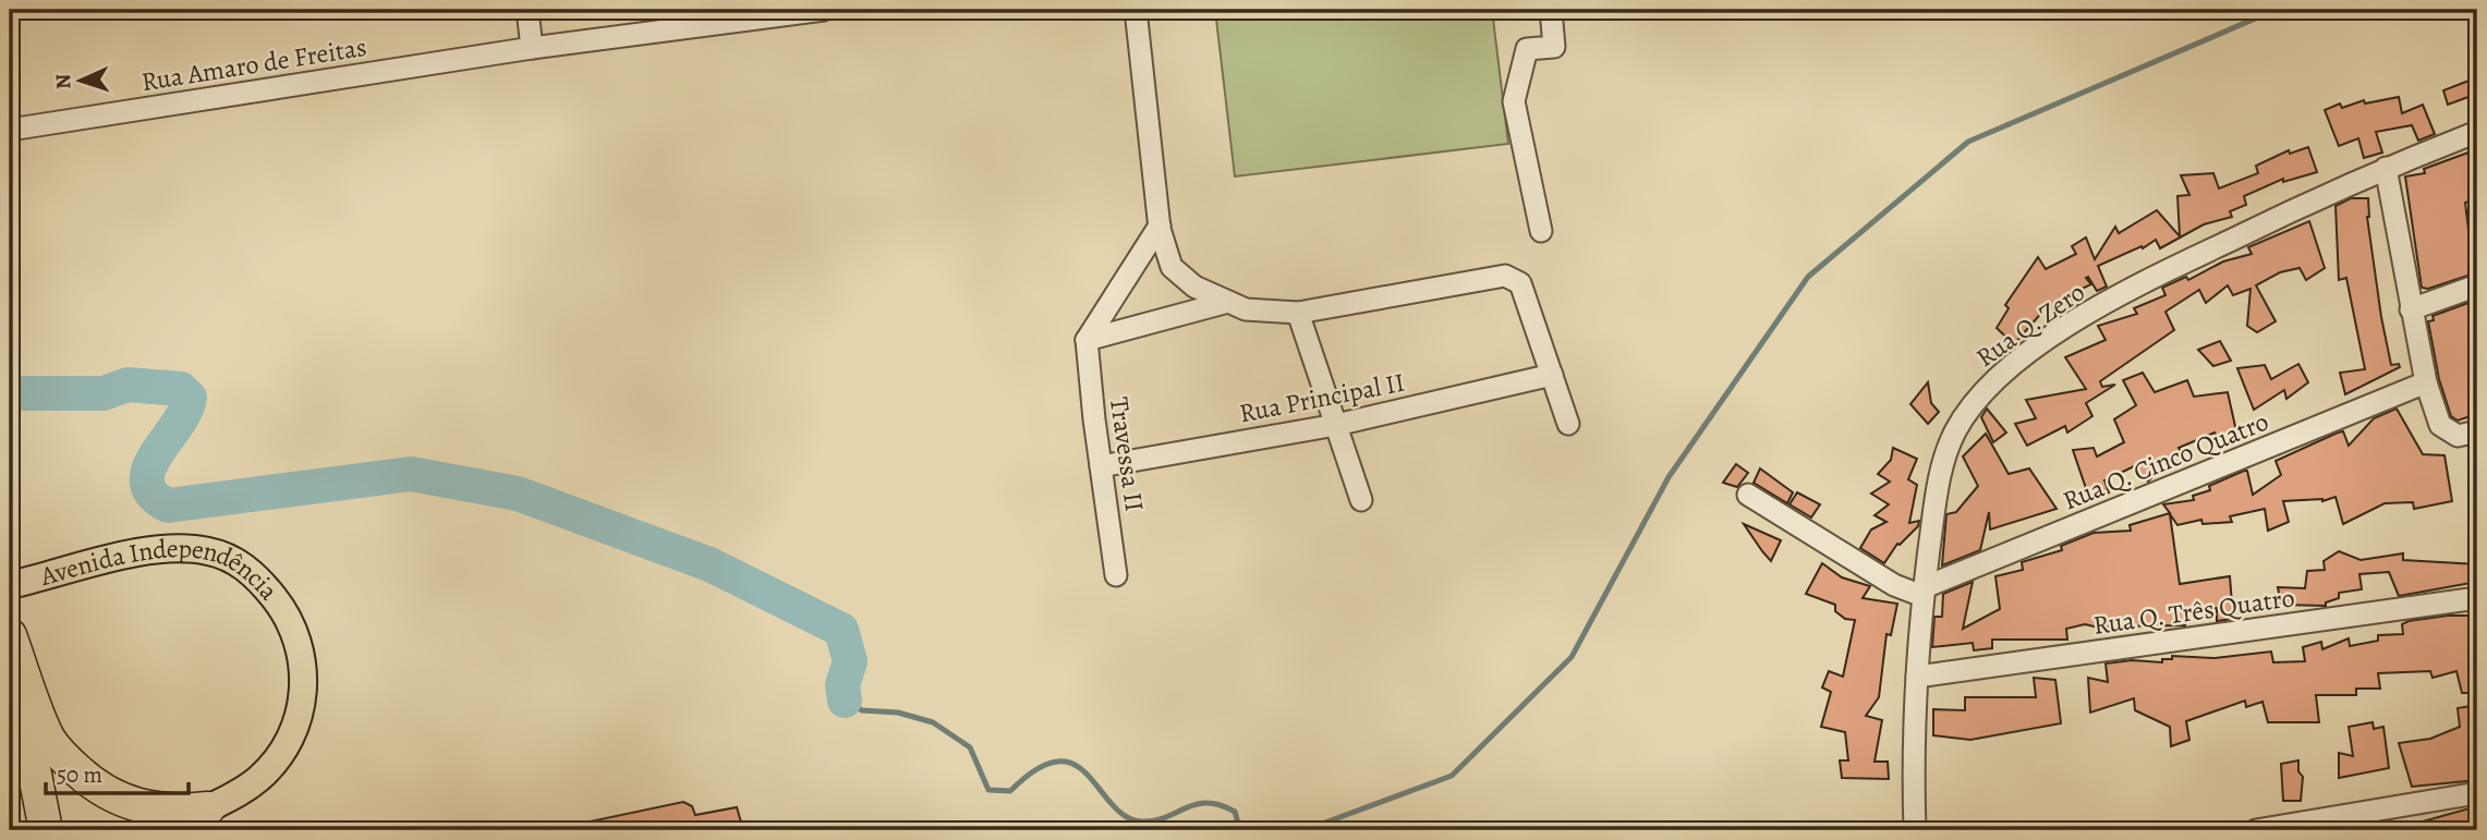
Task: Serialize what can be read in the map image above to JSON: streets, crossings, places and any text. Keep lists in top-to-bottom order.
{
  "streets": {
    "main road": ["Avenida Independência"],
    "street": [
      "Rua Amaro de Freitas",
      "Rua Q. Zero",
      "Rua Principal II",
      "Travessa II",
      "Rua Q. Cinco Quatro",
      "Rua Q. Três Quatro"
    ]
  },
  "crossings": [
    ["Rua Q. Zero", "Rua Q. Cinco Quatro"],
    ["Rua Q. Zero", "Rua Q. Três Quatro"],
    ["Rua Principal II", "Travessa II"]
  ],
  "scale_bar": "50 m",
  "north": "left"
}
